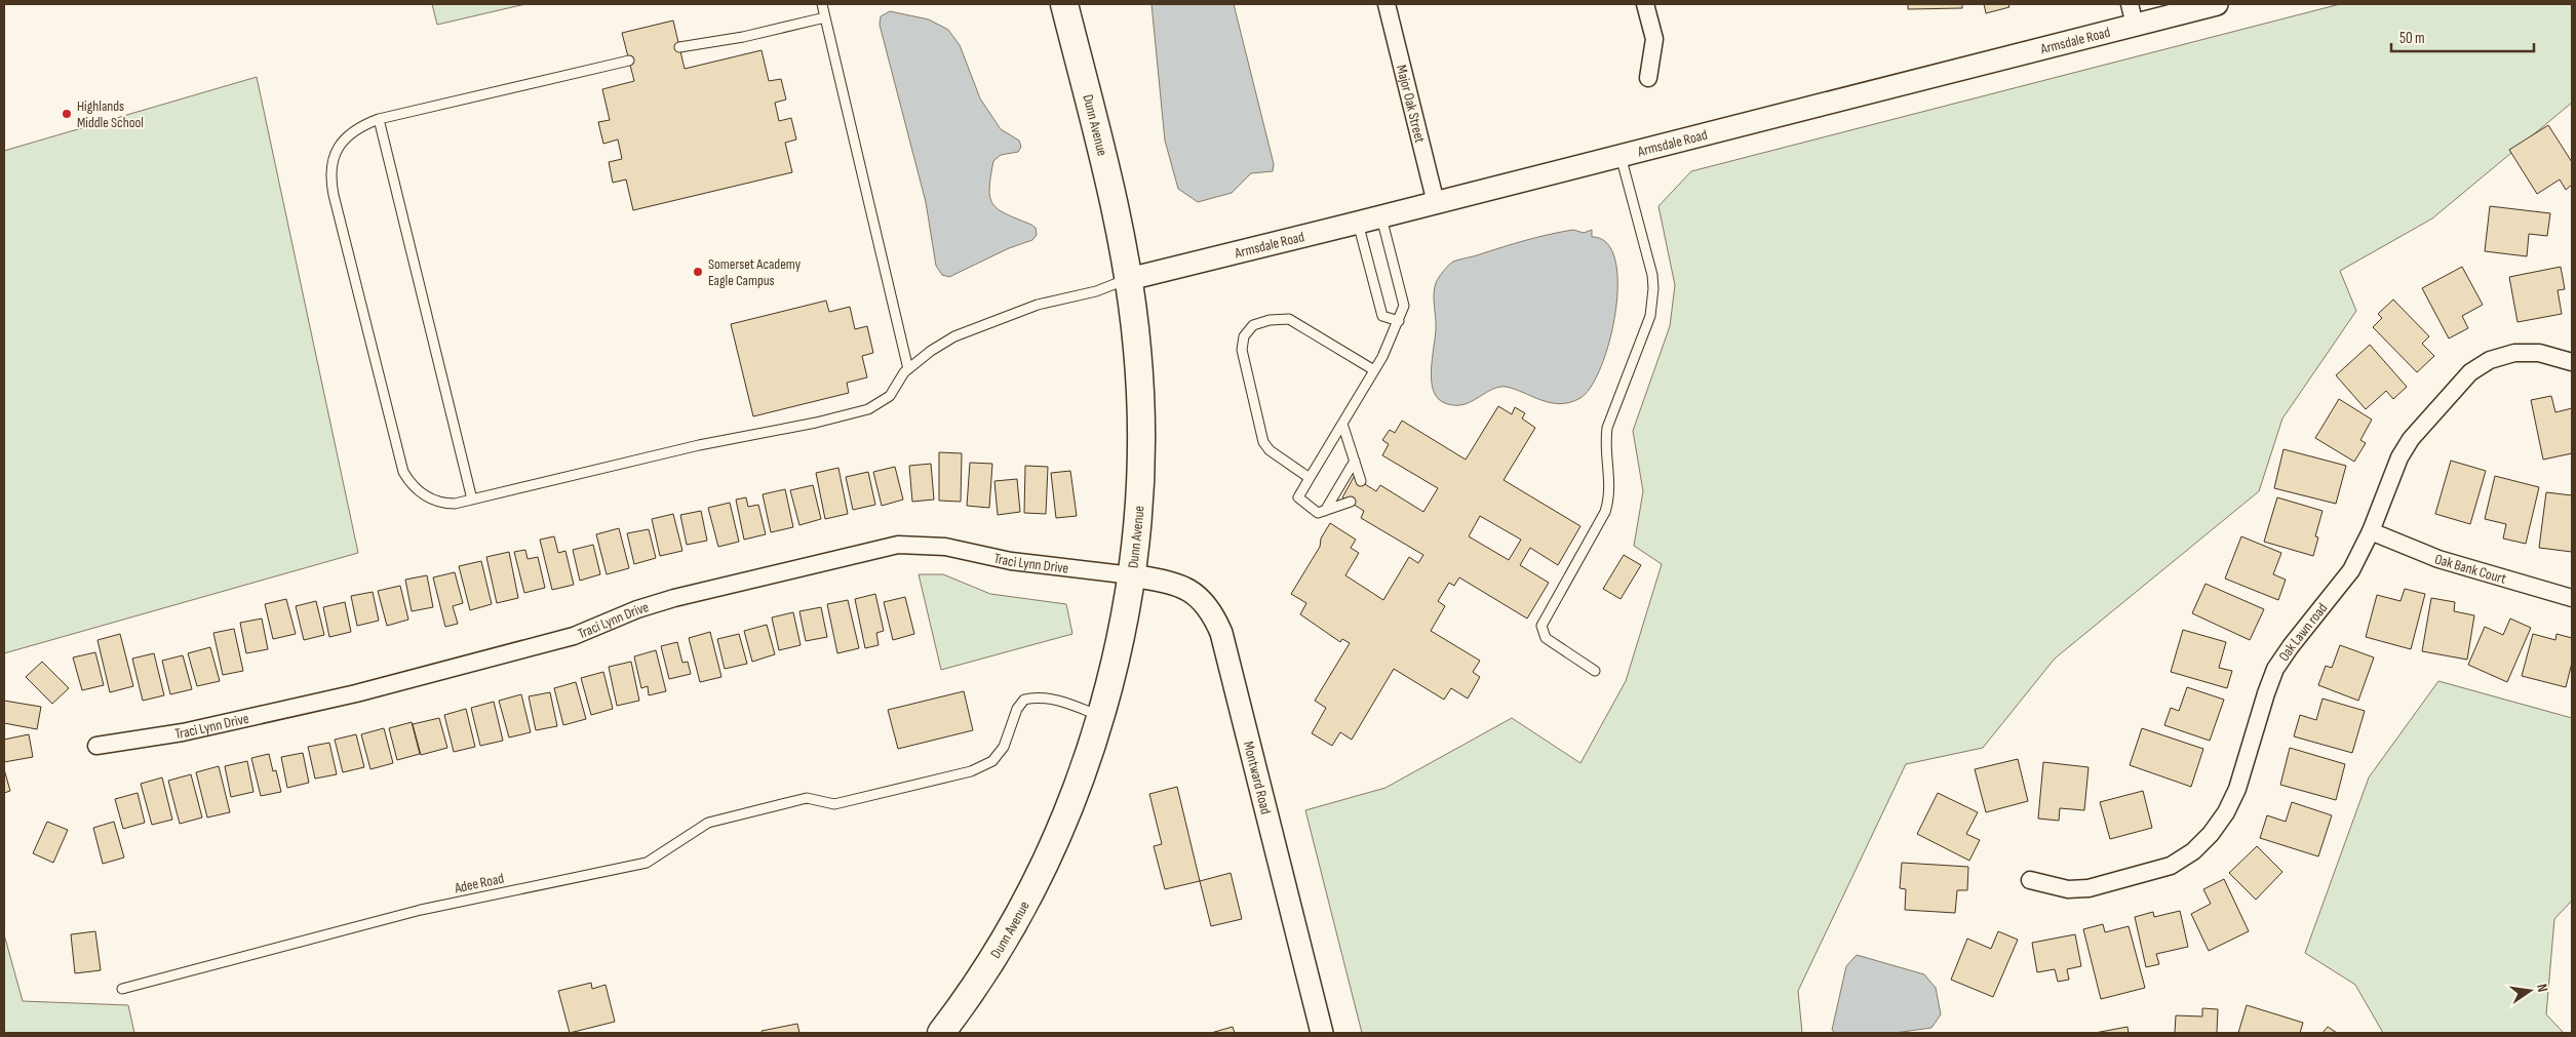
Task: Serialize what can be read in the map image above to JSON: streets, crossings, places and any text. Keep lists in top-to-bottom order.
{
  "streets": {
    "main road": ["Dunn Avenue"],
    "street": [
      "Armsdale Road",
      "Major Oak Street",
      "Traci Lynn Drive",
      "Oak Bank Court",
      "Oak Lawn road",
      "Montward Road"
    ],
    "lane": ["Adee Road"]
  },
  "crossings": [
    ["Armsdale Road", "Major Oak Street"],
    ["Armsdale Road", "Dunn Avenue"],
    ["Dunn Avenue", "Traci Lynn Drive"],
    ["Dunn Avenue", "Montward Road"],
    ["Dunn Avenue", "Adee Road"],
    ["Traci Lynn Drive", "Montward Road"],
    ["Oak Bank Court", "Oak Lawn road"]
  ],
  "places": ["Highlands Middle School", "Somerset Academy Eagle Campus"],
  "scale_bar": "50 m",
  "north": "right"
}
